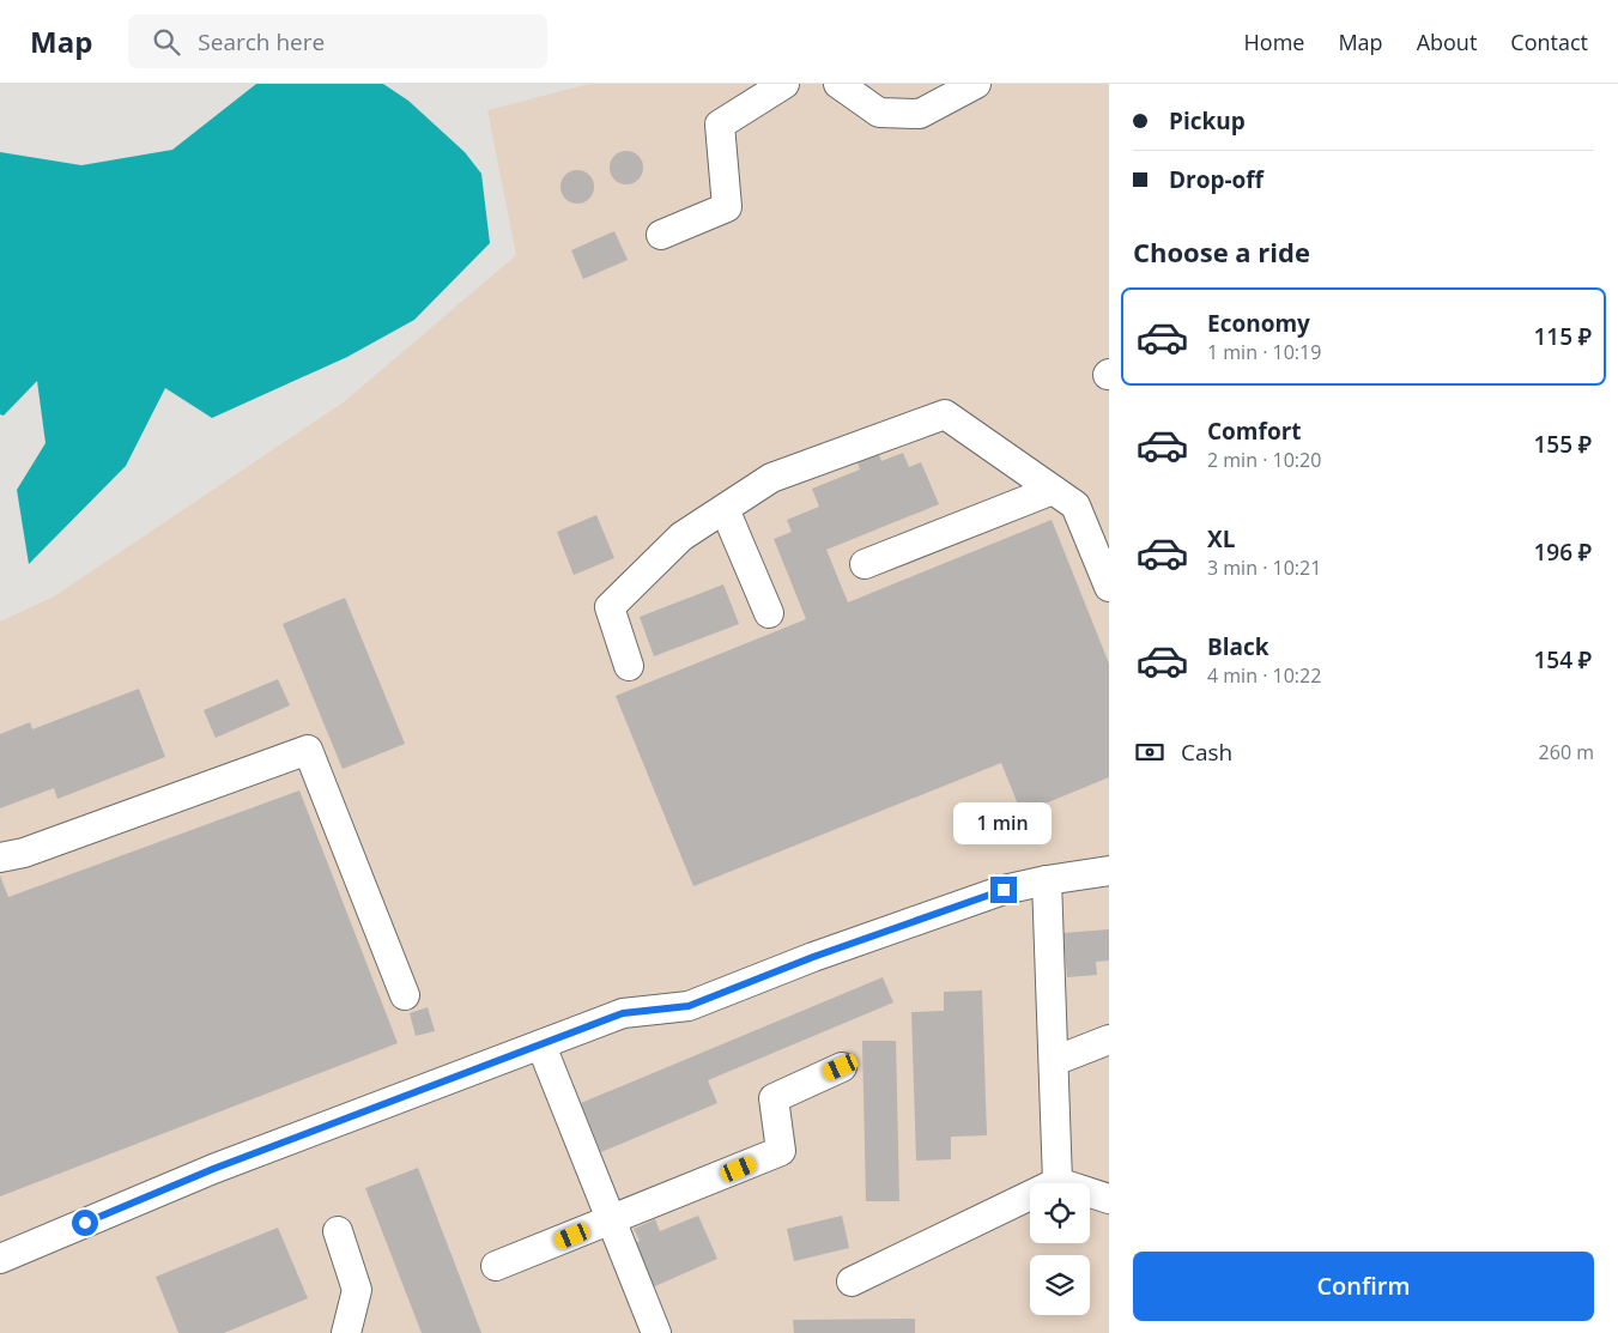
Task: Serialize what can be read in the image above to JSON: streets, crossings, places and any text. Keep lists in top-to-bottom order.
{
  "page": {
    "header": "Map",
    "search": "Search here",
    "nav": [
      "Home",
      "Map",
      "About",
      "Contact"
    ],
    "banner": ["Pickup", "Drop-off"],
    "heading": "Choose a ride",
    "list": [
      {
        "name": "Economy",
        "note": "1 min · 10:19",
        "value": "115 ₽"
      },
      {
        "name": "Comfort",
        "note": "2 min · 10:20",
        "value": "155 ₽"
      },
      {
        "name": "XL",
        "note": "3 min · 10:21",
        "value": "196 ₽"
      },
      {
        "name": "Black",
        "note": "4 min · 10:22",
        "value": "154 ₽"
      }
    ],
    "pay": ["Cash", "260 m"],
    "bubble": "1 min",
    "buttons": "Confirm"
  }
}
